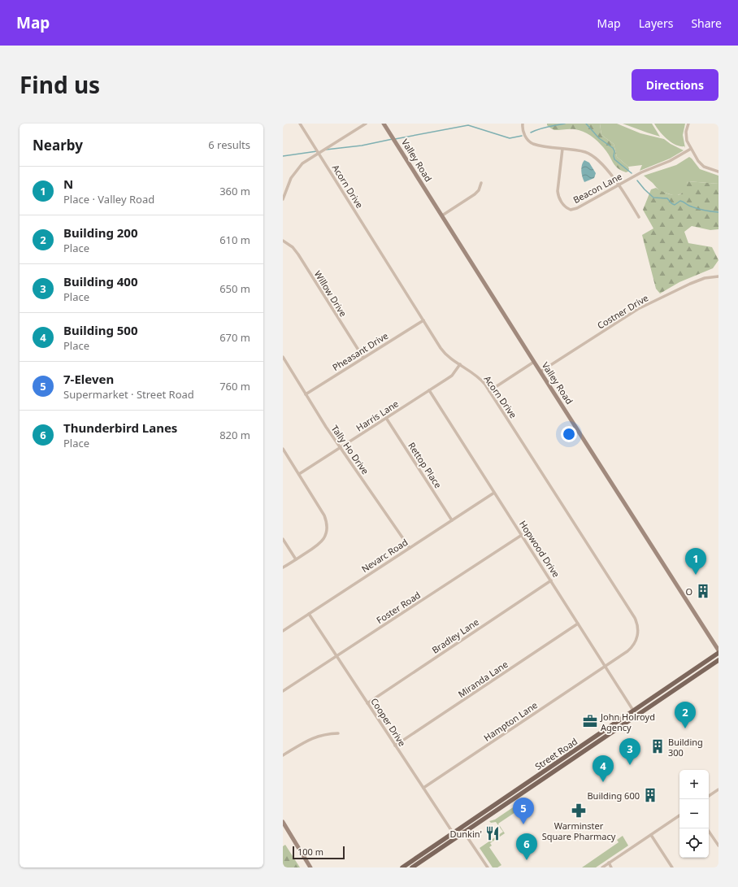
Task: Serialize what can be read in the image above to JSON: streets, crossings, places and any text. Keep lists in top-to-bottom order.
{
  "streets": {
    "main road": ["Street Road"],
    "street": [
      "Valley Road",
      "Acorn Drive",
      "Beacon Lane",
      "Willow Drive",
      "Costner Drive",
      "Pheasant Drive",
      "Harris Lane",
      "Tally Ho Drive",
      "Rettop Place",
      "Hopwood Drive",
      "Nevarc Road",
      "Foster Road",
      "Bradley Lane",
      "Miranda Lane",
      "Hampton Lane",
      "Cooper Drive"
    ]
  },
  "crossings": [
    ["Valley Road", "Costner Drive"],
    ["Acorn Drive", "Pheasant Drive"],
    ["Acorn Drive", "Harris Lane"],
    ["Acorn Drive", "Hopwood Drive"],
    ["Acorn Drive", "Hampton Lane"],
    ["Willow Drive", "Pheasant Drive"],
    ["Pheasant Drive", "Tally Ho Drive"],
    ["Harris Lane", "Tally Ho Drive"],
    ["Harris Lane", "Rettop Place"],
    ["Harris Lane", "Hopwood Drive"],
    ["Tally Ho Drive", "Nevarc Road"],
    ["Rettop Place", "Nevarc Road"],
    ["Hopwood Drive", "Nevarc Road"],
    ["Hopwood Drive", "Foster Road"],
    ["Hopwood Drive", "Bradley Lane"],
    ["Hopwood Drive", "Miranda Lane"],
    ["Hopwood Drive", "Hampton Lane"],
    ["Hopwood Drive", "Street Road"],
    ["Nevarc Road", "Cooper Drive"],
    ["Foster Road", "Cooper Drive"],
    ["Bradley Lane", "Cooper Drive"],
    ["Miranda Lane", "Cooper Drive"],
    ["Hampton Lane", "Cooper Drive"],
    ["Cooper Drive", "Street Road"]
  ],
  "places": {
    "building": ["O", "Building 300", "Building 600"],
    "office": ["John Holroyd Agency"],
    "pharmacy": ["Warminster Square Pharmacy"],
    "restaurant": ["Dunkin'"]
  },
  "scale_bar": "100 m",
  "page": {
    "header": "Map",
    "nav": ["Map", "Layers", "Share"],
    "title": "Find us",
    "buttons": "Directions",
    "heading": ["Nearby", "6 results"],
    "list": [
      {
        "mark": "1",
        "name": "N",
        "note": "Place · Valley Road",
        "value": "360 m"
      },
      {
        "mark": "2",
        "name": "Building 200",
        "note": "Place",
        "value": "610 m"
      },
      {
        "mark": "3",
        "name": "Building 400",
        "note": "Place",
        "value": "650 m"
      },
      {
        "mark": "4",
        "name": "Building 500",
        "note": "Place",
        "value": "670 m"
      },
      {
        "mark": "5",
        "name": "7-Eleven",
        "note": "Supermarket · Street Road",
        "value": "760 m"
      },
      {
        "mark": "6",
        "name": "Thunderbird Lanes",
        "note": "Place",
        "value": "820 m"
      }
    ],
    "pins": [
      "1",
      "2",
      "3",
      "4",
      "5",
      "6"
    ],
    "map_buttons": ["+", "−"],
    "scale": "100 m"
  }
}
